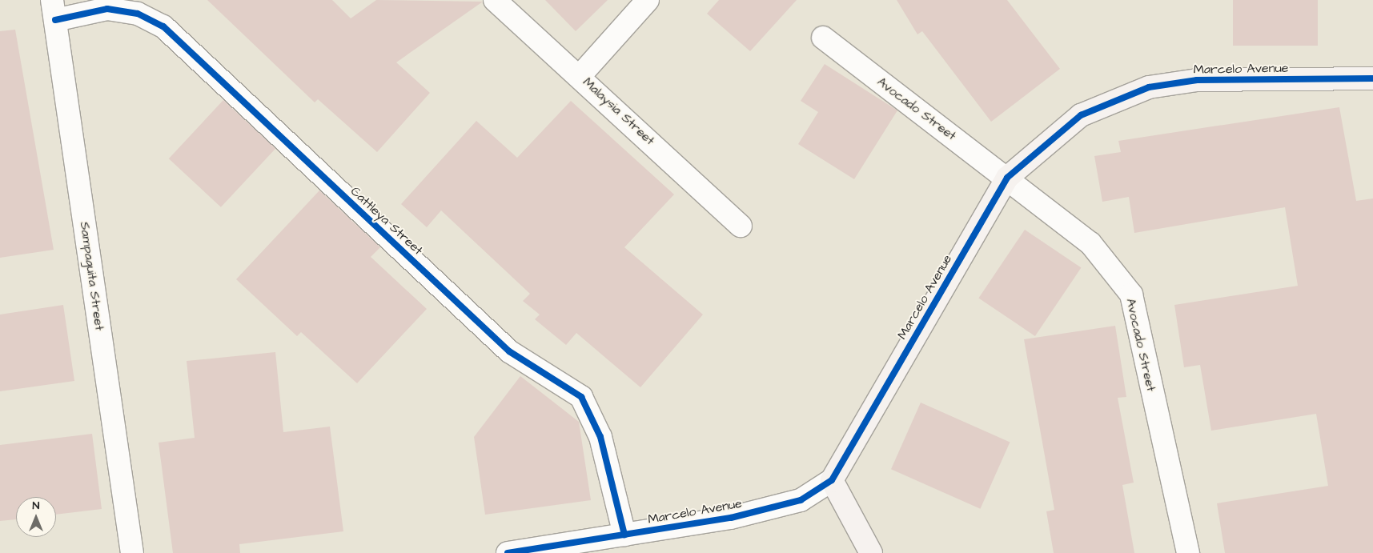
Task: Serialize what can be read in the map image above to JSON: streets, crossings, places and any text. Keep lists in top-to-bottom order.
{
  "streets": {
    "street": [
      "Marcelo Avenue",
      "Avocado Street",
      "Malaysia Street",
      "Cattleya Street",
      "Sampaguita Street"
    ]
  },
  "crossings": [
    ["Marcelo Avenue", "Avocado Street"],
    ["Marcelo Avenue", "Cattleya Street"],
    ["Cattleya Street", "Sampaguita Street"]
  ],
  "north": "top"
}
